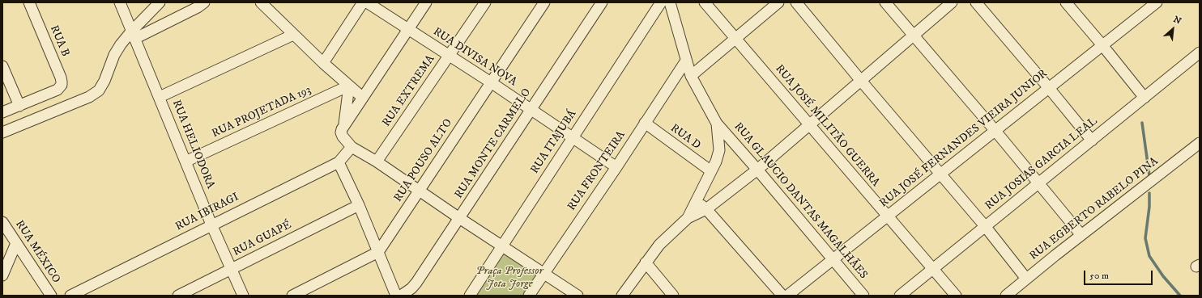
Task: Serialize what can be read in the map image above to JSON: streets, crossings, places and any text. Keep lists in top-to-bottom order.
{
  "streets": {
    "street": [
      "RUA B",
      "RUA DIVISA NOVA",
      "RUA EXTREMA",
      "RUA PROJETADA 193",
      "RUA JOSÉ MILITÃO GUERRA",
      "RUA D",
      "RUA JOSÉ FERNANDES VIEIRA JUNIOR",
      "RUA ITAJUBÁ",
      "RUA MONTE CARMELO",
      "RUA HELIODORA",
      "RUA POUSO ALTO",
      "RUA JOSIAS GARCIA LEAL",
      "RUA FRONTEIRA",
      "RUA GLAUCIO DANTAS MAGALHÃES",
      "RUA EGBERTO RABELO PINA",
      "RUA IBIRAGI",
      "RUA GUAPÉ",
      "RUA MÉXICO"
    ]
  },
  "crossings": [
    ["RUA DIVISA NOVA", "RUA EXTREMA"],
    ["RUA DIVISA NOVA", "RUA ITAJUBÁ"],
    ["RUA DIVISA NOVA", "RUA MONTE CARMELO"],
    ["RUA DIVISA NOVA", "RUA POUSO ALTO"],
    ["RUA DIVISA NOVA", "RUA FRONTEIRA"],
    ["RUA PROJETADA 193", "RUA HELIODORA"],
    ["RUA JOSÉ MILITÃO GUERRA", "RUA JOSÉ FERNANDES VIEIRA JUNIOR"],
    ["RUA JOSÉ MILITÃO GUERRA", "RUA JOSIAS GARCIA LEAL"],
    ["RUA D", "RUA FRONTEIRA"],
    ["RUA JOSÉ FERNANDES VIEIRA JUNIOR", "RUA GLAUCIO DANTAS MAGALHÃES"],
    ["RUA HELIODORA", "RUA IBIRAGI"],
    ["RUA HELIODORA", "RUA GUAPÉ"]
  ],
  "parks": ["Praça Professor Jota Jorge"],
  "scale_bar": "50 m",
  "north": "top right"
}
